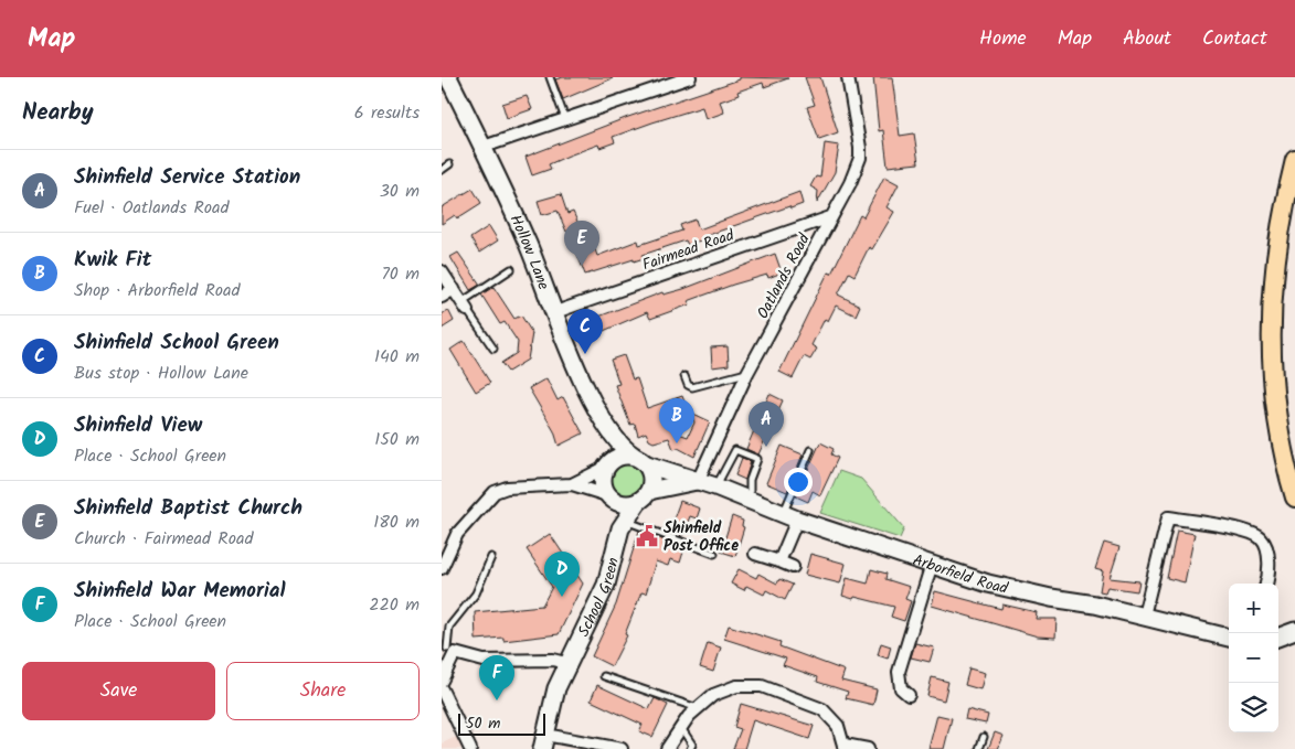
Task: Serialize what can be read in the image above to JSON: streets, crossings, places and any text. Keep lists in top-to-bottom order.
{
  "streets": {
    "main road": ["Hollow Lane", "Arborfield Road", "School Green"],
    "street": ["Fairmead Road", "Oatlands Road"]
  },
  "crossings": [
    ["Fairmead Road", "Hollow Lane"],
    ["Fairmead Road", "Oatlands Road"],
    ["Hollow Lane", "Arborfield Road"],
    ["Hollow Lane", "School Green"],
    ["Oatlands Road", "Arborfield Road"],
    ["Arborfield Road", "School Green"]
  ],
  "places": {
    "public building": ["Shinfield Post Office"]
  },
  "scale_bar": "50 m",
  "page": {
    "header": "Map",
    "nav": [
      "Home",
      "Map",
      "About",
      "Contact"
    ],
    "heading": ["Nearby", "6 results"],
    "list": [
      {
        "mark": "A",
        "name": "Shinfield Service Station",
        "note": "Fuel · Oatlands Road",
        "value": "30 m"
      },
      {
        "mark": "B",
        "name": "Kwik Fit",
        "note": "Shop · Arborfield Road",
        "value": "70 m"
      },
      {
        "mark": "C",
        "name": "Shinfield School Green",
        "note": "Bus stop · Hollow Lane",
        "value": "140 m"
      },
      {
        "mark": "D",
        "name": "Shinfield View",
        "note": "Place · School Green",
        "value": "150 m"
      },
      {
        "mark": "E",
        "name": "Shinfield Baptist Church",
        "note": "Church · Fairmead Road",
        "value": "180 m"
      },
      {
        "mark": "F",
        "name": "Shinfield War Memorial",
        "note": "Place · School Green",
        "value": "220 m"
      }
    ],
    "pins": [
      "E",
      "C",
      "B",
      "A",
      "D",
      "F"
    ],
    "map_buttons": ["+", "−"],
    "buttons": ["Save", "Share"],
    "scale": "50 m"
  }
}
